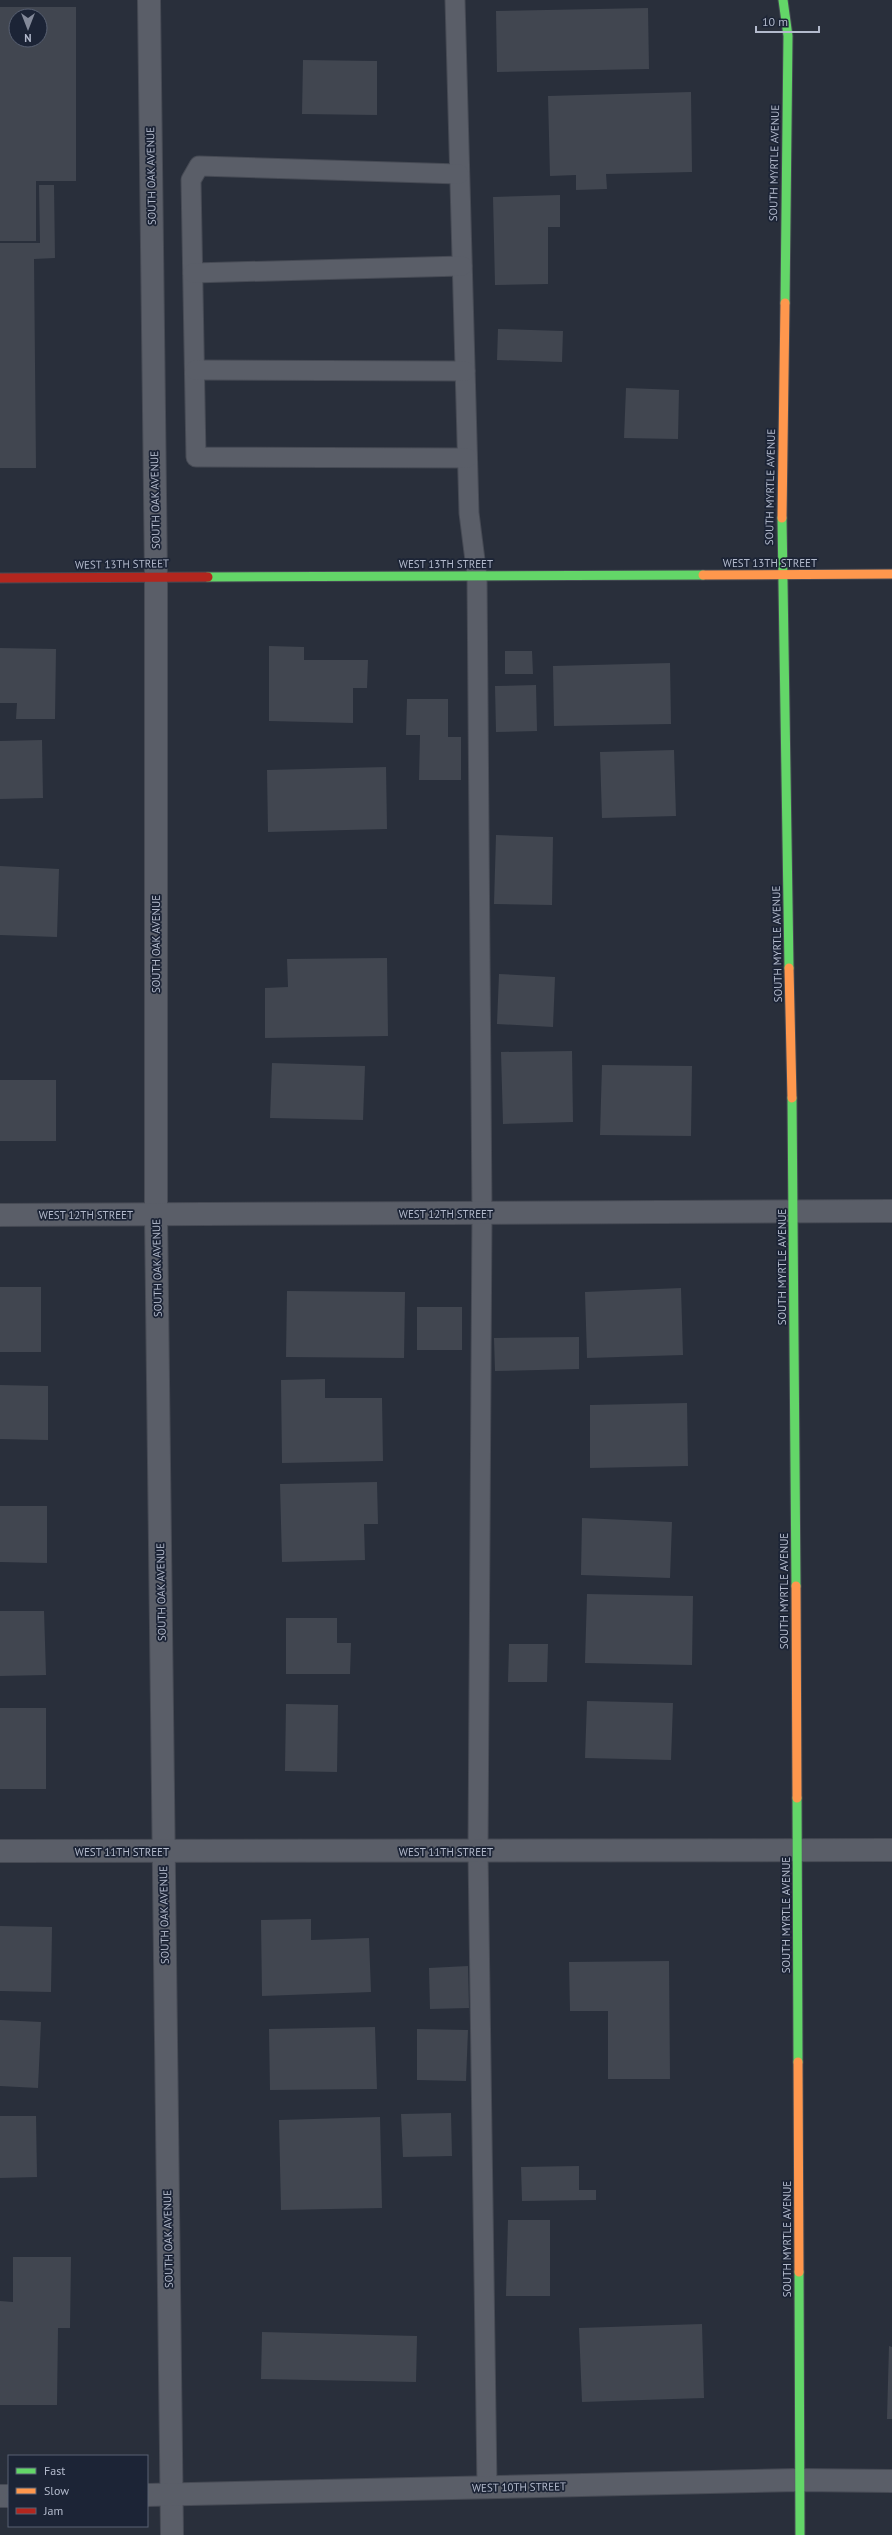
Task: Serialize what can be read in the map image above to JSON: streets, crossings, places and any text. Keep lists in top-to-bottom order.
{
  "streets": {
    "street": [
      "SOUTH MYRTLE AVENUE",
      "SOUTH OAK AVENUE",
      "WEST 13TH STREET",
      "WEST 12TH STREET",
      "WEST 11TH STREET",
      "WEST 10TH STREET"
    ]
  },
  "crossings": [
    ["SOUTH MYRTLE AVENUE", "WEST 13TH STREET"],
    ["SOUTH MYRTLE AVENUE", "WEST 12TH STREET"],
    ["SOUTH MYRTLE AVENUE", "WEST 11TH STREET"],
    ["SOUTH MYRTLE AVENUE", "WEST 10TH STREET"],
    ["SOUTH OAK AVENUE", "WEST 13TH STREET"],
    ["SOUTH OAK AVENUE", "WEST 12TH STREET"],
    ["SOUTH OAK AVENUE", "WEST 11TH STREET"],
    ["SOUTH OAK AVENUE", "WEST 10TH STREET"]
  ],
  "legend": ["Fast", "Slow", "Jam"],
  "scale_bar": "10 m",
  "north": "bottom"
}
